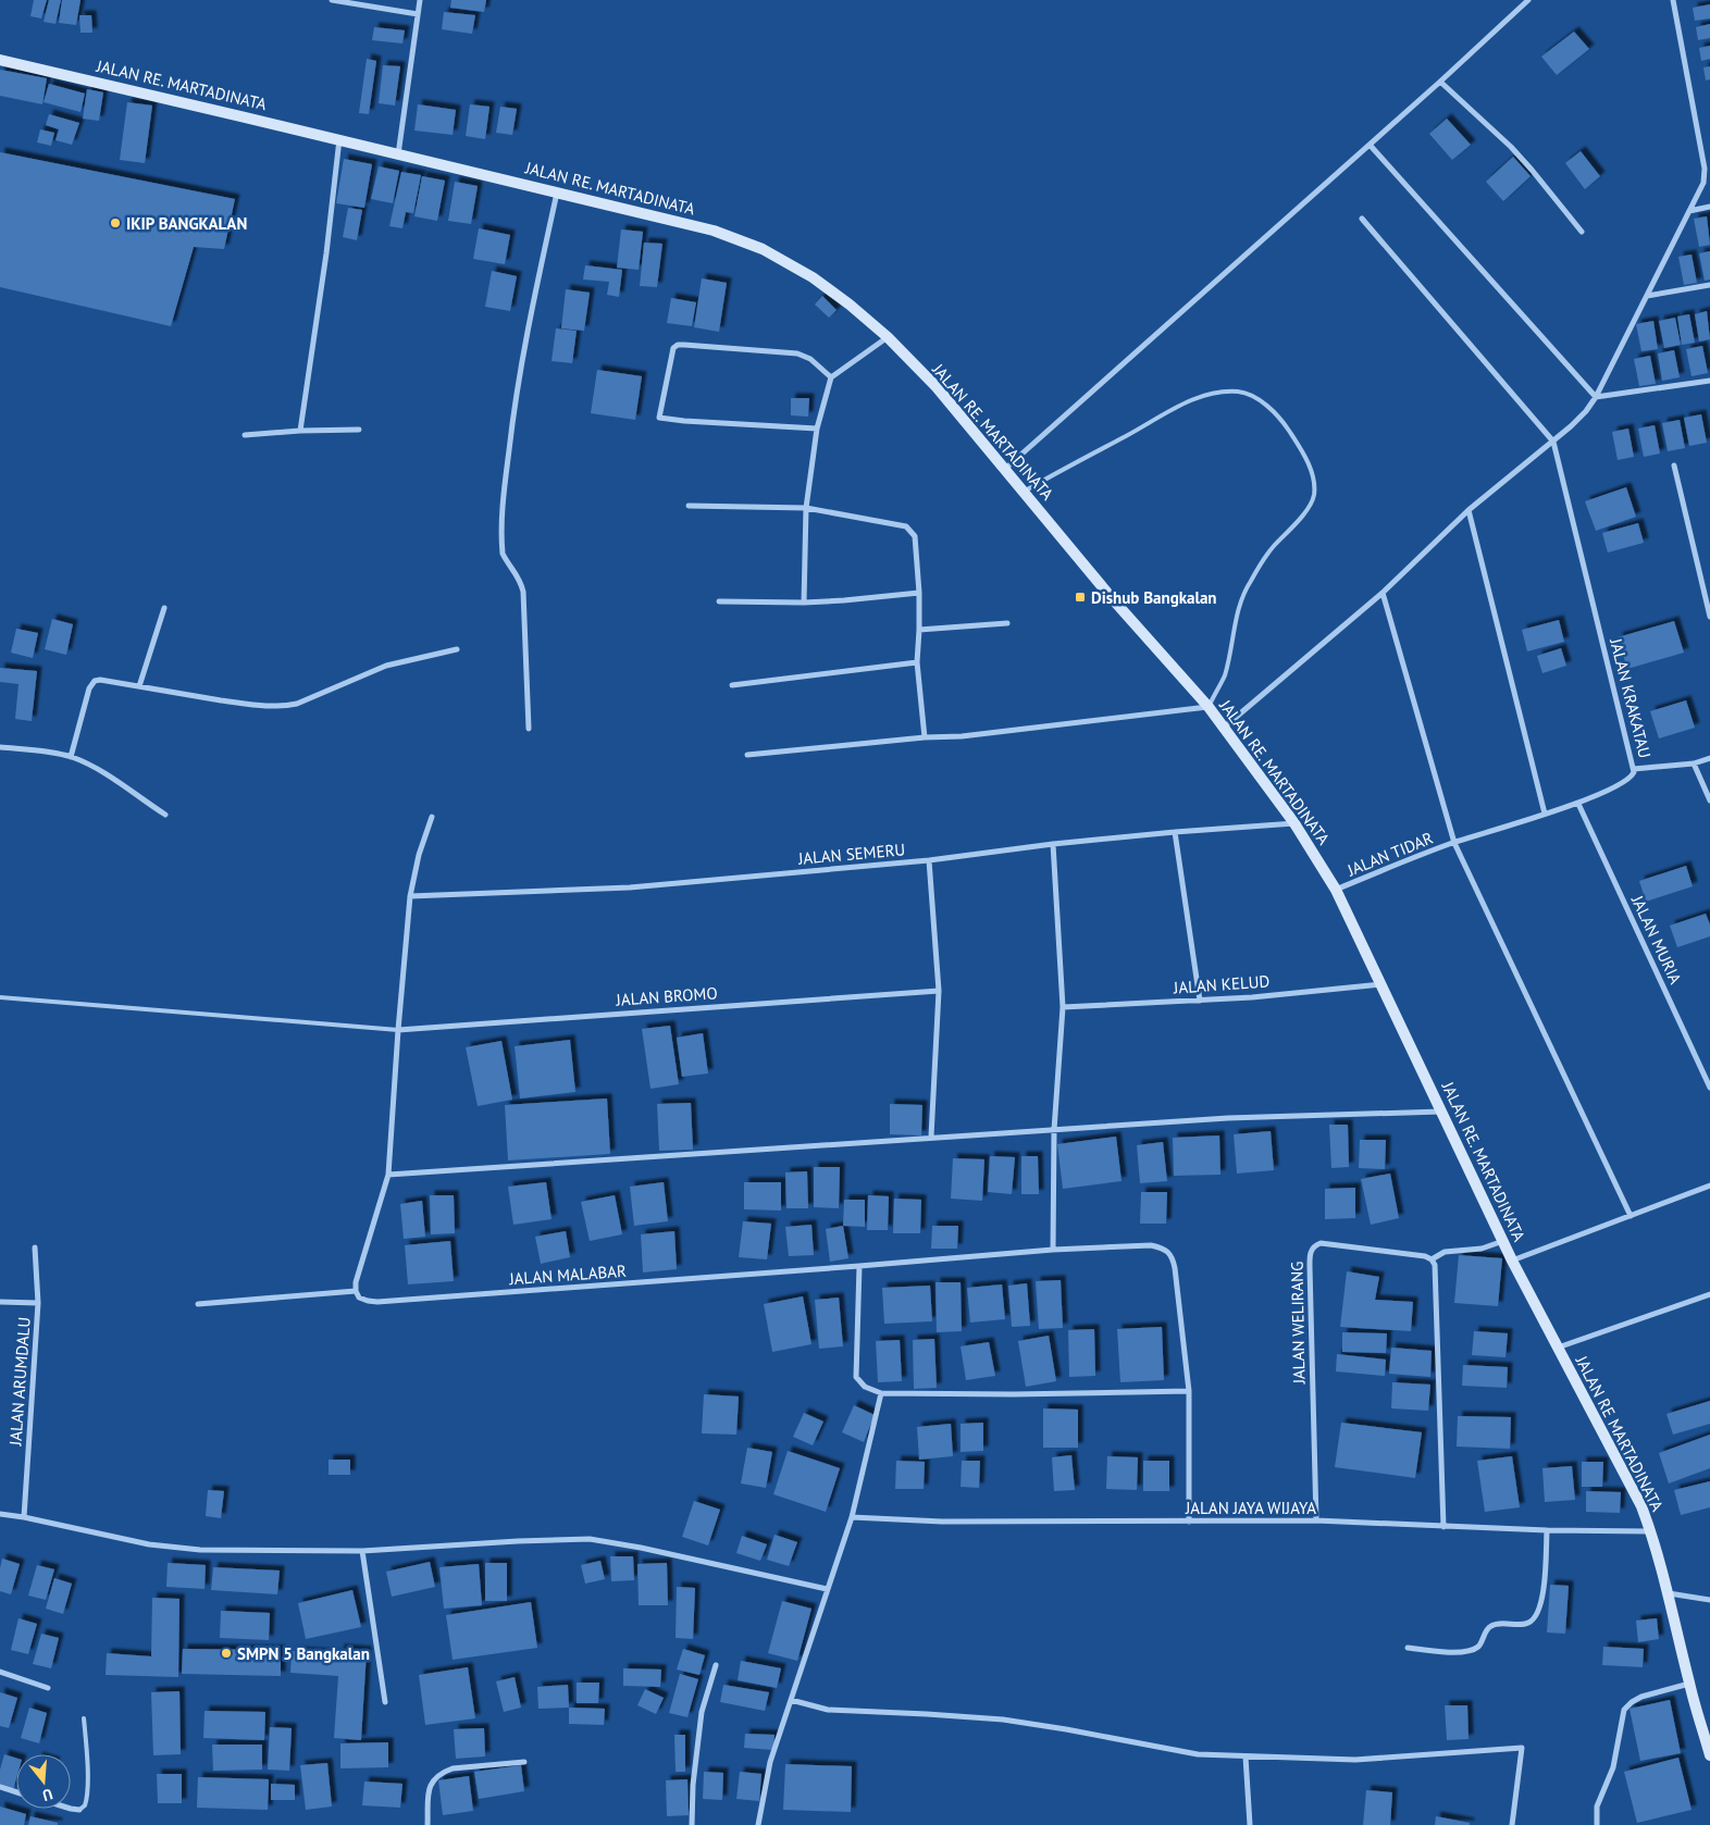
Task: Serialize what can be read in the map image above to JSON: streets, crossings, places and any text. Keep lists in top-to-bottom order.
{
  "streets": {
    "main road": ["JALAN RE. MARTADINATA", "JALAN RE MARTADINATA"],
    "street": [
      "JALAN KRAKATAU",
      "JALAN SEMERU",
      "JALAN TIDAR",
      "JALAN MURIA",
      "JALAN KELUD",
      "JALAN BROMO",
      "JALAN MALABAR",
      "JALAN WELIRANG",
      "JALAN ARUMDALU",
      "JALAN JAYA WIJAYA"
    ]
  },
  "crossings": [
    ["JALAN RE. MARTADINATA", "JALAN SEMERU"],
    ["JALAN RE. MARTADINATA", "JALAN TIDAR"],
    ["JALAN RE. MARTADINATA", "JALAN KELUD"],
    ["JALAN RE. MARTADINATA", "JALAN RE MARTADINATA"],
    ["JALAN KRAKATAU", "JALAN TIDAR"],
    ["JALAN KRAKATAU", "JALAN MURIA"],
    ["JALAN WELIRANG", "JALAN JAYA WIJAYA"],
    ["JALAN RE MARTADINATA", "JALAN JAYA WIJAYA"]
  ],
  "places": {
    "other": ["IKIP BANGKALAN", "SMPN 5 Bangkalan"],
    "transit": ["Dishub Bangkalan"]
  },
  "north": "bottom"
}
